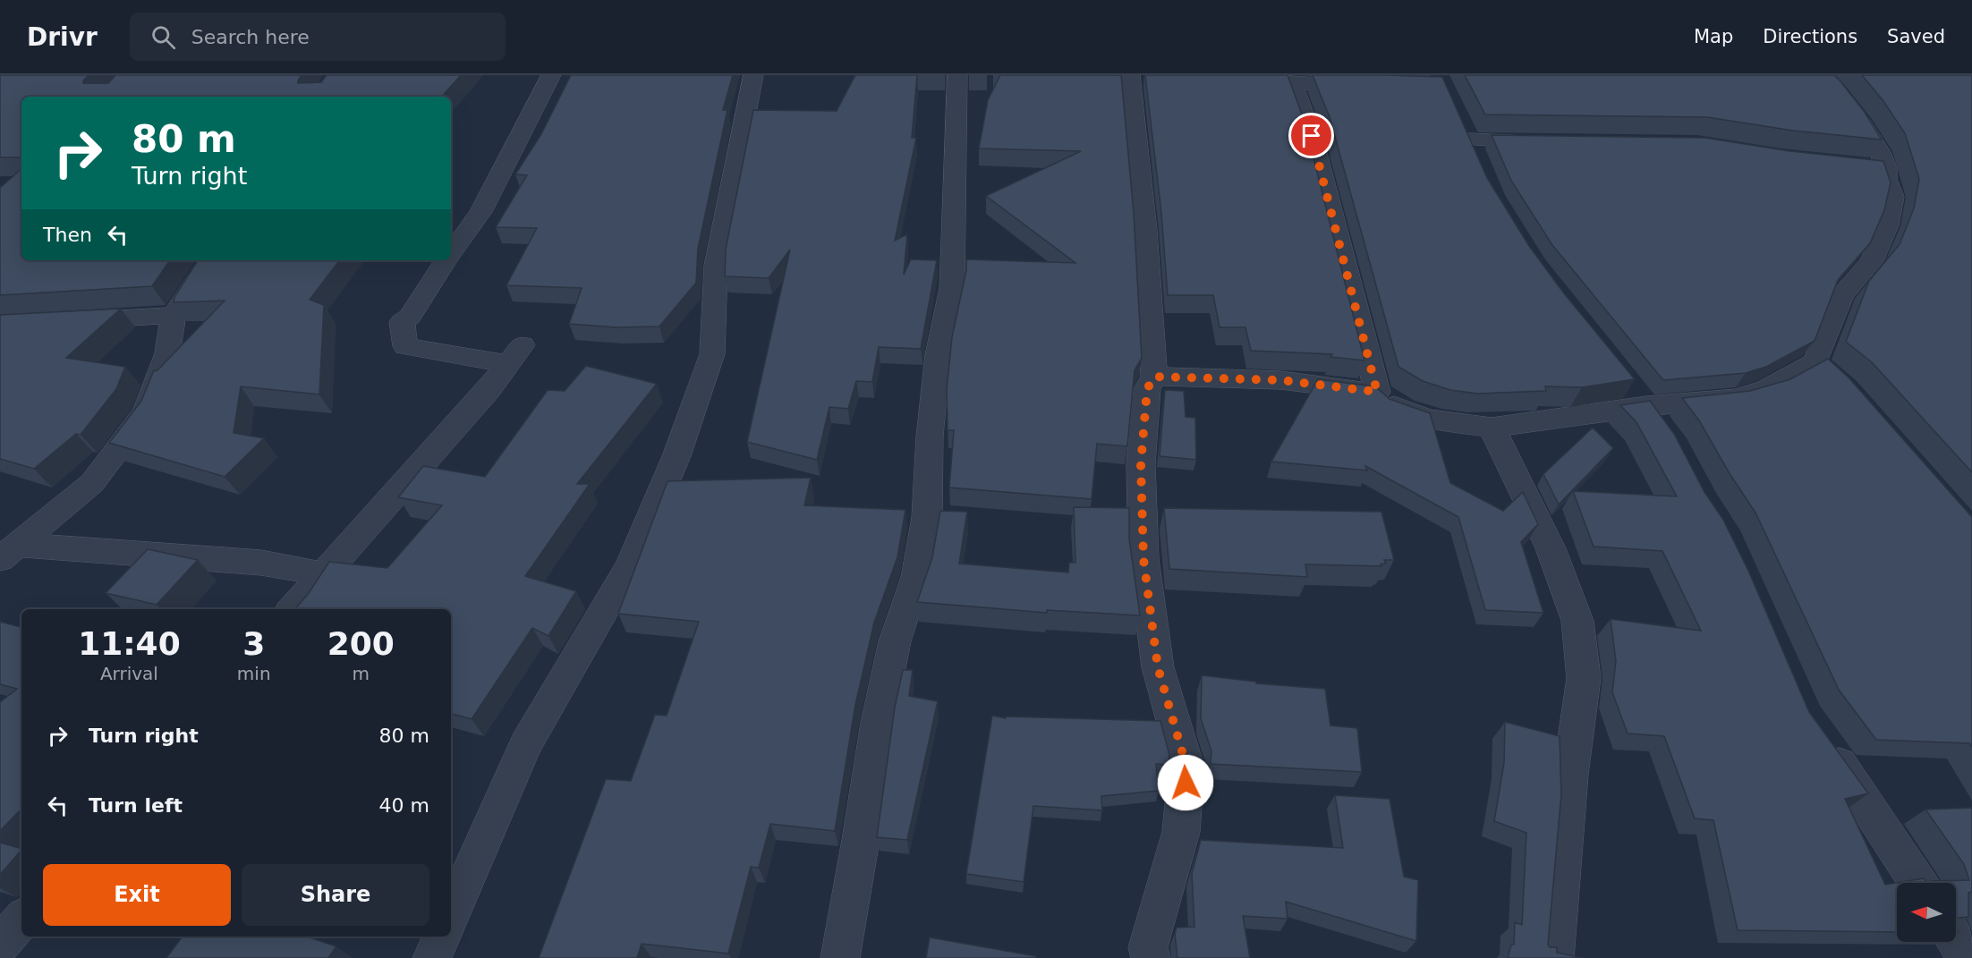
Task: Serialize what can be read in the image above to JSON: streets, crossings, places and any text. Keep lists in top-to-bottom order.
{
  "north": "left",
  "page": {
    "header": "Drivr",
    "search": "Search here",
    "nav": ["Map", "Directions", "Saved"],
    "turn": ["80 m", "Turn right"],
    "then": "Then",
    "eta": [
      "11:40",
      "Arrival",
      "3",
      "min",
      "200",
      "m"
    ],
    "list": [
      {
        "name": "Turn right",
        "value": "80 m"
      },
      {
        "name": "Turn left",
        "value": "40 m"
      }
    ],
    "buttons": ["Exit", "Share"]
  }
}
